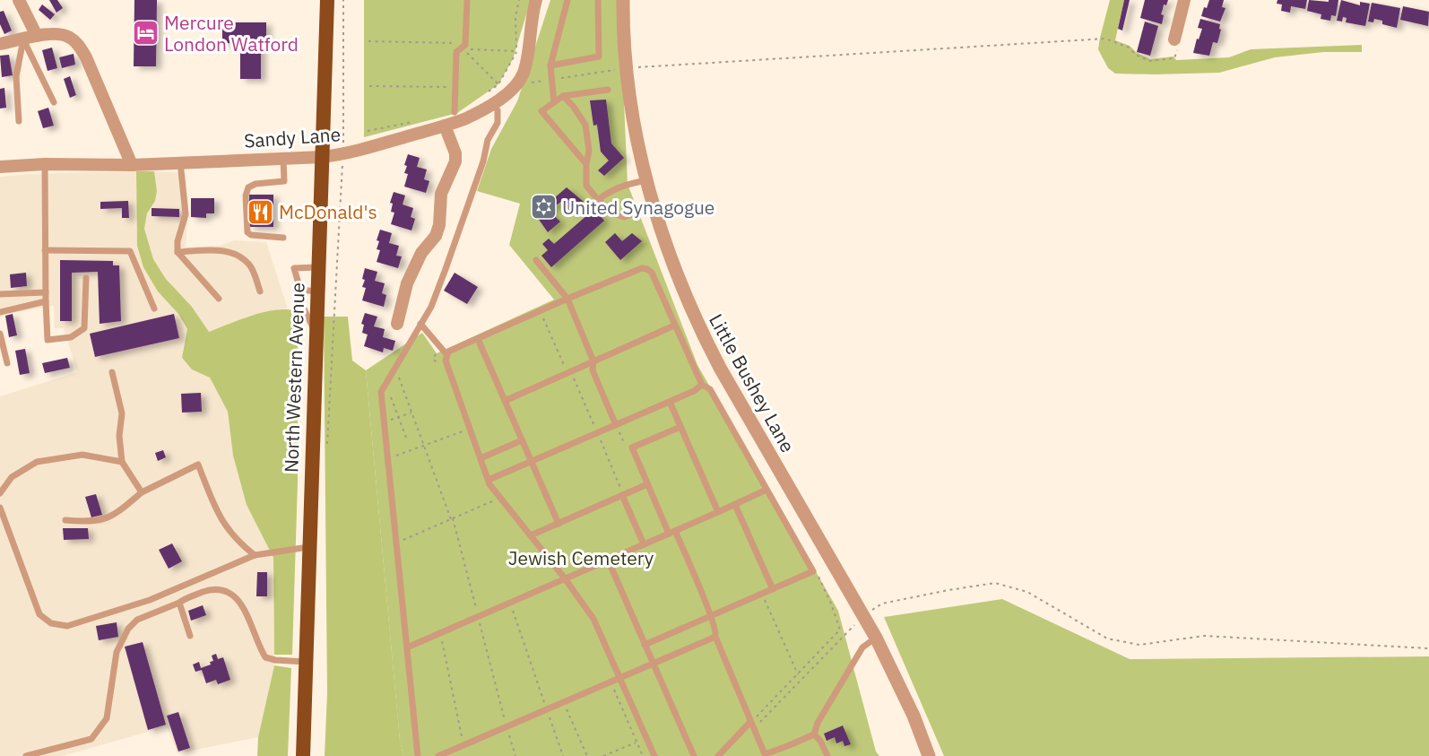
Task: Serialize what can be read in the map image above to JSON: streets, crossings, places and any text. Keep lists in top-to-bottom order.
{
  "streets": {
    "highway": ["North Western Avenue"],
    "street": ["Sandy Lane", "Little Bushey Lane"]
  },
  "crossings": [
    ["Sandy Lane", "North Western Avenue"]
  ],
  "parks": ["Jewish Cemetery"],
  "places": {
    "hotel": ["Mercure London Watford"],
    "synagogue": ["United Synagogue"],
    "restaurant": ["McDonald's"]
  }
}
